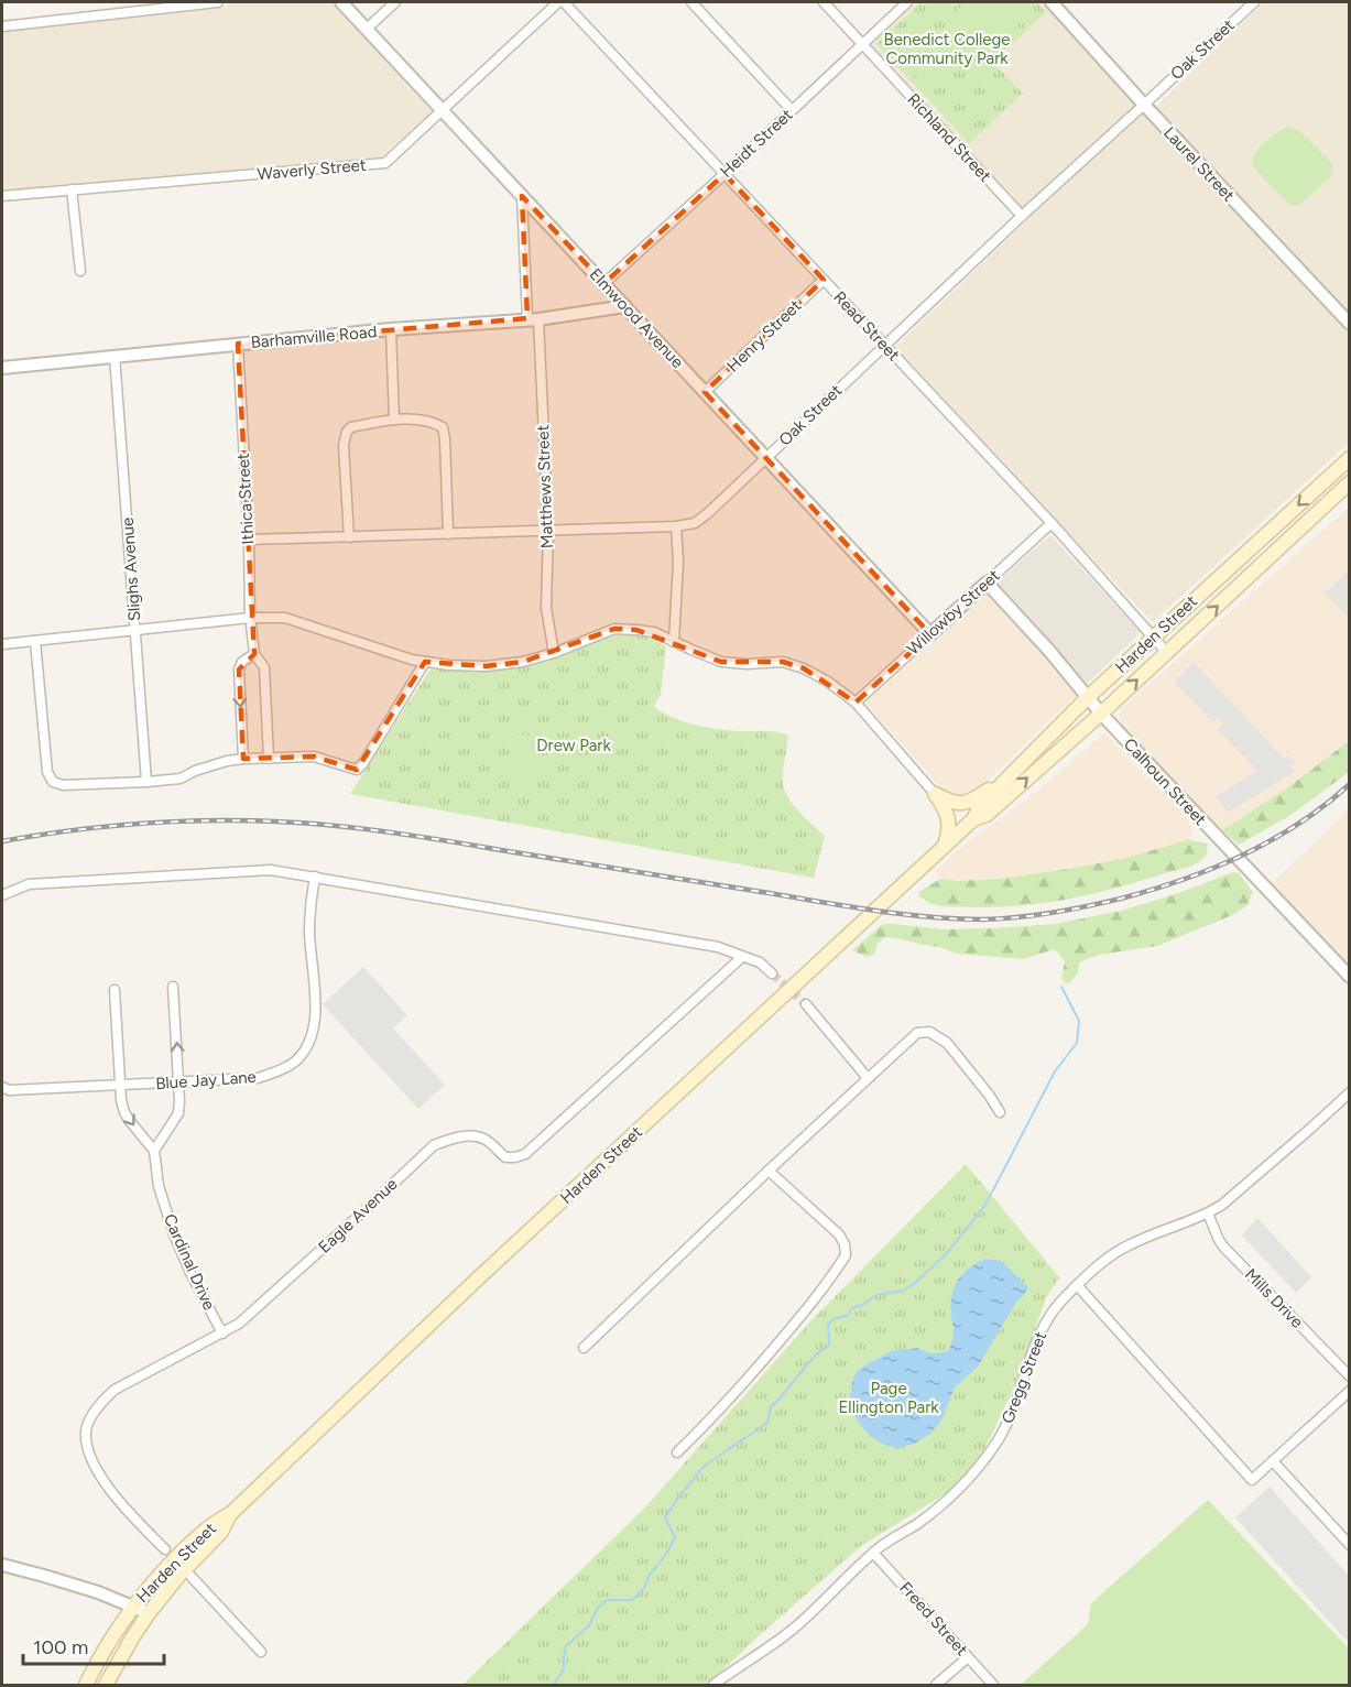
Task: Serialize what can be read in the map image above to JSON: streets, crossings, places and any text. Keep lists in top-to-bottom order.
{
  "streets": {
    "main road": ["Harden Street"],
    "street": [
      "Oak Street",
      "Richland Street",
      "Heidt Street",
      "Laurel Street",
      "Waverly Street",
      "Elmwood Avenue",
      "Read Street",
      "Henry Street",
      "Barhamville Road",
      "Matthews Street",
      "Ithica Street",
      "Slighs Avenue",
      "Willowby Street",
      "Calhoun Street",
      "Blue Jay Lane",
      "Eagle Avenue",
      "Cardinal Drive",
      "Mills Drive",
      "Gregg Street",
      "Freed Street"
    ]
  },
  "crossings": [
    ["Oak Street", "Richland Street"],
    ["Oak Street", "Laurel Street"],
    ["Oak Street", "Elmwood Avenue"],
    ["Oak Street", "Read Street"],
    ["Oak Street", "Matthews Street"],
    ["Oak Street", "Ithica Street"],
    ["Richland Street", "Heidt Street"],
    ["Heidt Street", "Elmwood Avenue"],
    ["Heidt Street", "Read Street"],
    ["Waverly Street", "Elmwood Avenue"],
    ["Elmwood Avenue", "Henry Street"],
    ["Elmwood Avenue", "Barhamville Road"],
    ["Elmwood Avenue", "Matthews Street"],
    ["Elmwood Avenue", "Willowby Street"],
    ["Read Street", "Henry Street"],
    ["Read Street", "Willowby Street"],
    ["Read Street", "Harden Street"],
    ["Barhamville Road", "Matthews Street"],
    ["Barhamville Road", "Ithica Street"],
    ["Barhamville Road", "Slighs Avenue"],
    ["Willowby Street", "Calhoun Street"],
    ["Harden Street", "Calhoun Street"],
    ["Eagle Avenue", "Cardinal Drive"],
    ["Mills Drive", "Gregg Street"],
    ["Gregg Street", "Freed Street"]
  ],
  "parks": ["Benedict College Community Park", "Drew Park", "Page Ellington Park"],
  "scale_bar": "100 m"
}
